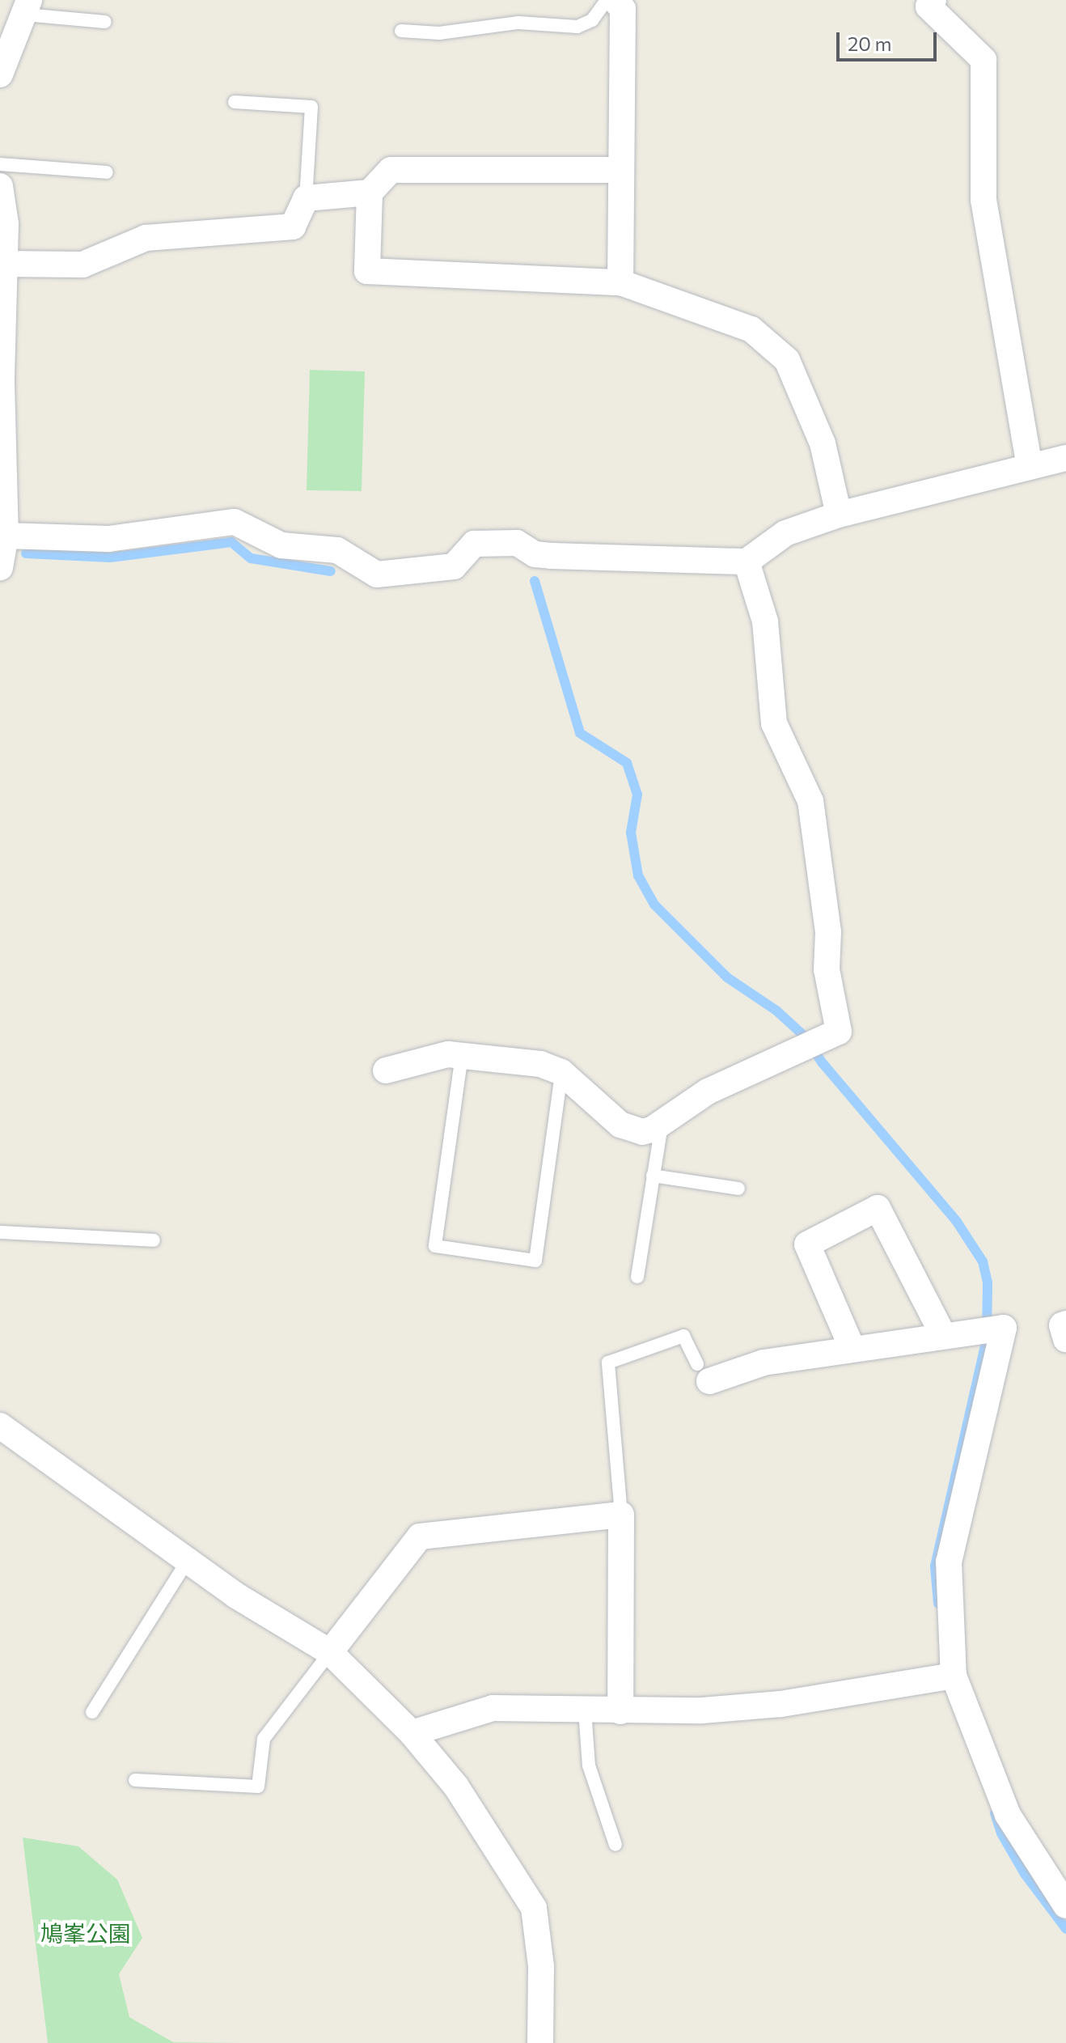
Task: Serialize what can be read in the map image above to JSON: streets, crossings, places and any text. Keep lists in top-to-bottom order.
{
  "parks": ["鳩峯公園"],
  "scale_bar": "20 m"
}
